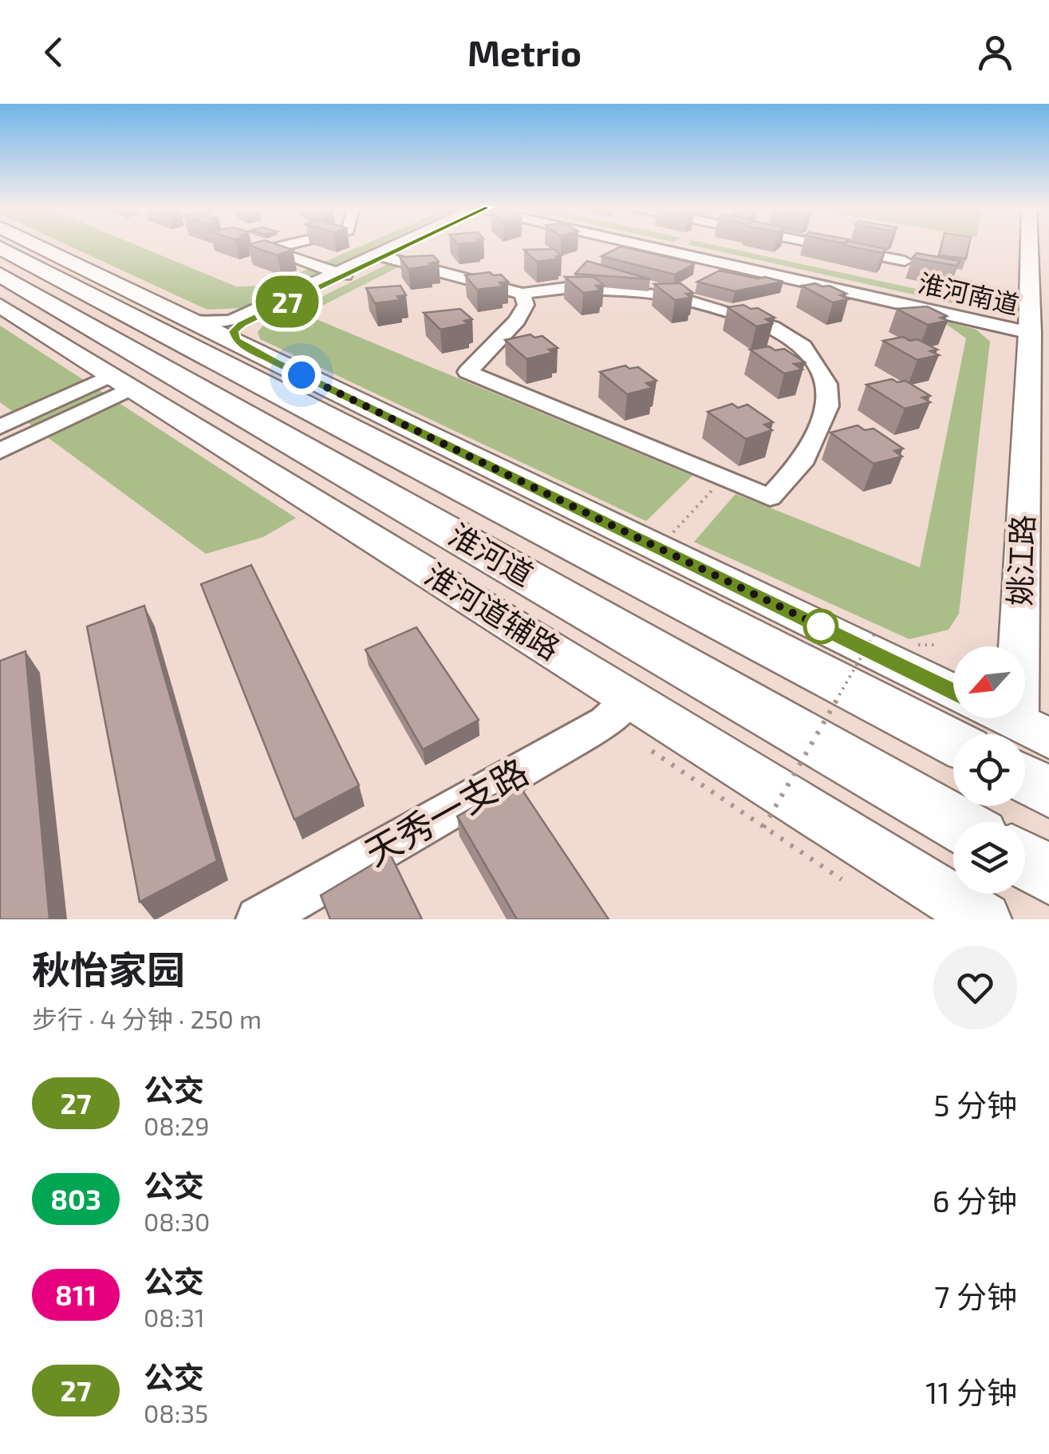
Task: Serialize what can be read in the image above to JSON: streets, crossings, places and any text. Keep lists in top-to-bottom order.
{
  "streets": {
    "highway": ["淮河道"],
    "main road": ["姚江路", "淮河道辅路"],
    "street": ["淮河南道", "天秀一支路"]
  },
  "crossings": [
    ["淮河南道", "姚江路"],
    ["淮河道辅路", "天秀一支路"]
  ],
  "lines": ["bus line 27"],
  "north": "bottom left",
  "page": {
    "header": "Metrio",
    "on_map": "27",
    "heading": ["秋怡家园", "步行 · 4 分钟 · 250 m"],
    "list": [
      {
        "mark": "27",
        "name": "公交",
        "note": "08:29",
        "value": "5 分钟"
      },
      {
        "mark": "803",
        "name": "公交",
        "note": "08:30",
        "value": "6 分钟"
      },
      {
        "mark": "811",
        "name": "公交",
        "note": "08:31",
        "value": "7 分钟"
      },
      {
        "mark": "27",
        "name": "公交",
        "note": "08:35",
        "value": "11 分钟"
      }
    ]
  }
}
